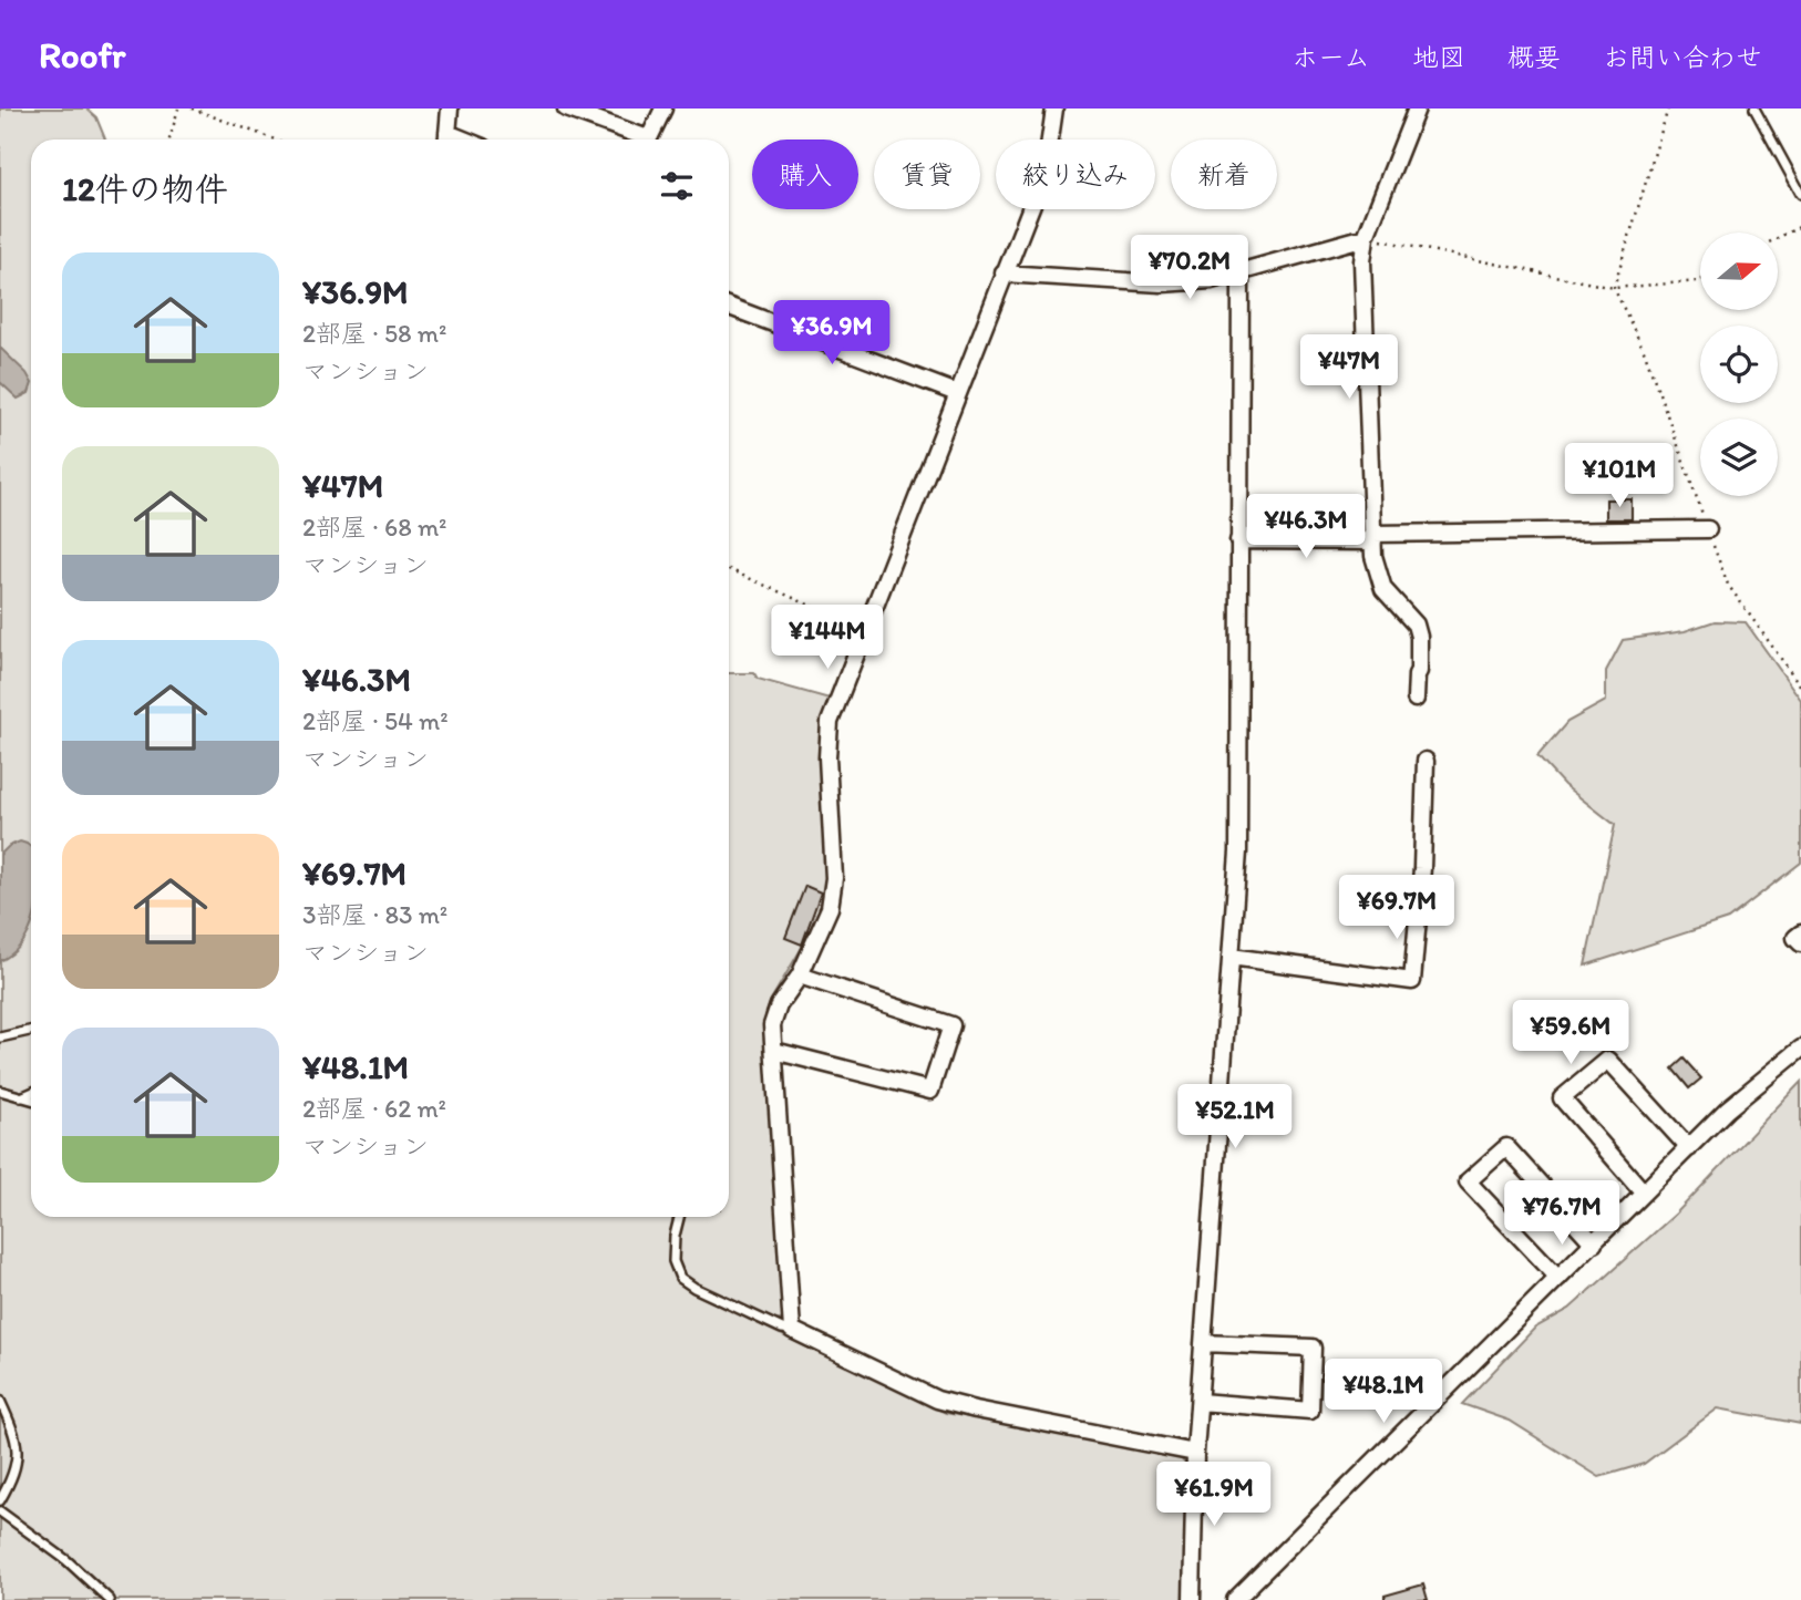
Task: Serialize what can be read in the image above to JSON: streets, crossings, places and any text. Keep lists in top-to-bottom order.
{
  "north": "right",
  "page": {
    "header": "Roofr",
    "nav": [
      "ホーム",
      "地図",
      "概要",
      "お問い合わせ"
    ],
    "chip": [
      "購入",
      "賃貸",
      "絞り込み",
      "新着"
    ],
    "heading": "12件の物件",
    "list": [
      {
        "name": "¥36.9M",
        "note": "2部屋 · 58 m² · マンション"
      },
      {
        "name": "¥47M",
        "note": "2部屋 · 68 m² · マンション"
      },
      {
        "name": "¥46.3M",
        "note": "2部屋 · 54 m² · マンション"
      },
      {
        "name": "¥69.7M",
        "note": "3部屋 · 83 m² · マンション"
      },
      {
        "name": "¥48.1M",
        "note": "2部屋 · 62 m² · マンション"
      }
    ],
    "price": [
      "¥70.2M",
      "¥36.9M",
      "¥47M",
      "¥101M",
      "¥46.3M",
      "¥144M",
      "¥69.7M",
      "¥59.6M",
      "¥52.1M",
      "¥76.7M",
      "¥48.1M",
      "¥61.9M"
    ]
  }
}
